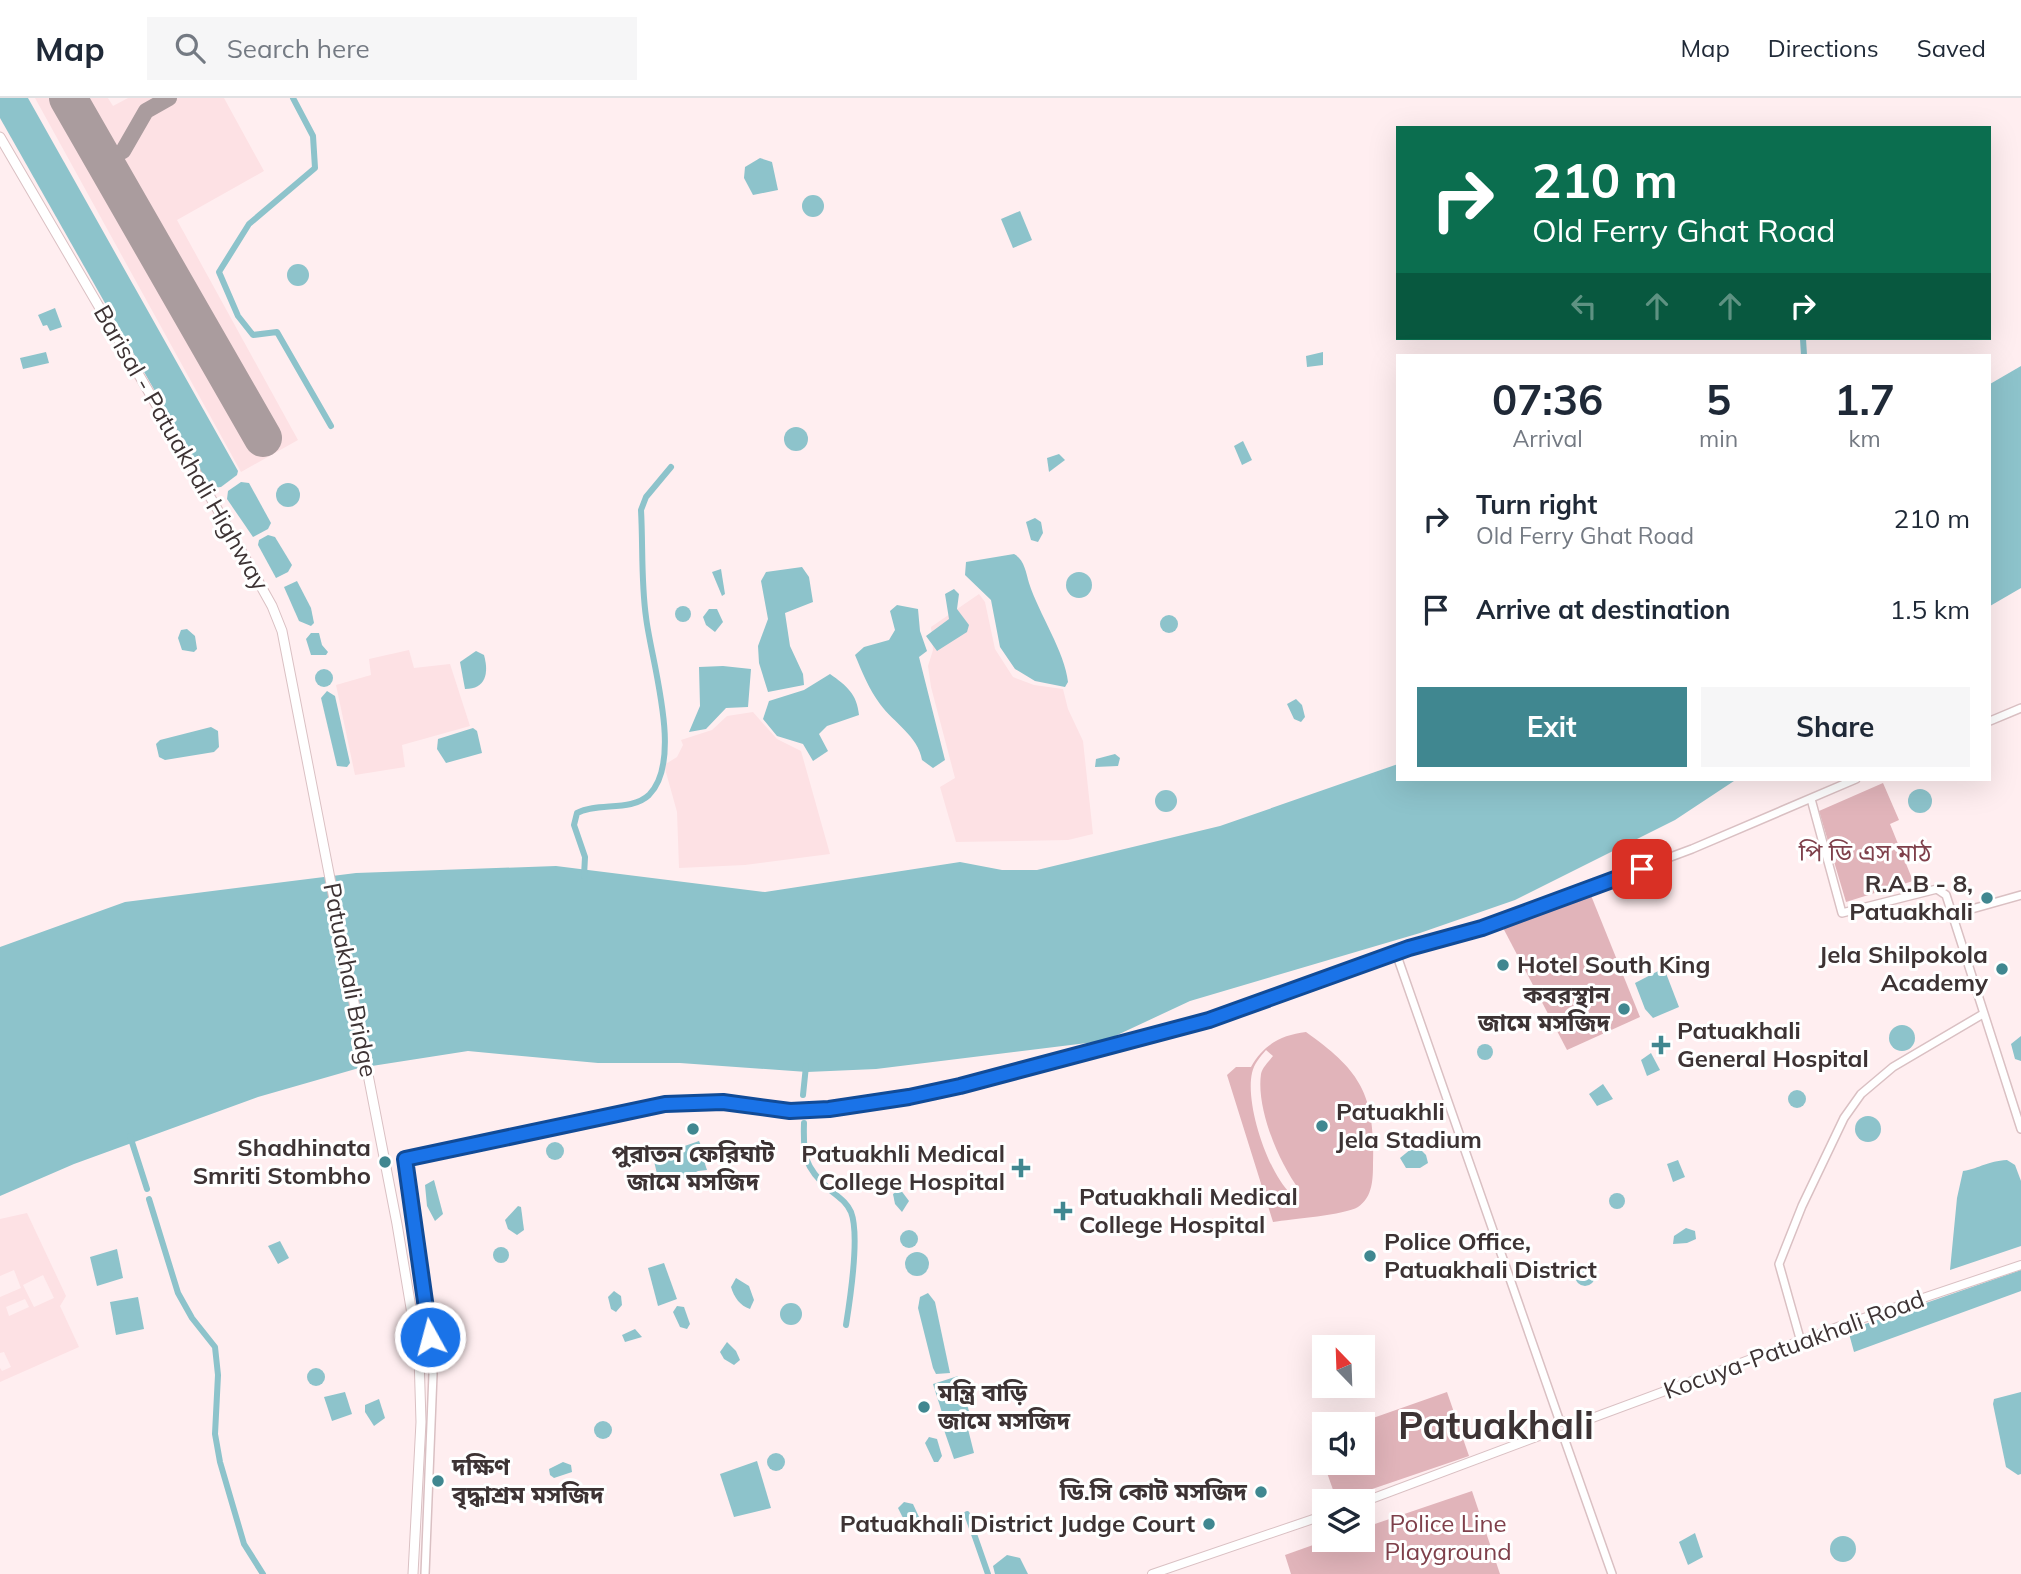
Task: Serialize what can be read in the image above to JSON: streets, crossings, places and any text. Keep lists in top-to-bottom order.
{
  "streets": {
    "highway": ["Barisal - Patuakhali Highway", "Patuakhali Bridge"],
    "main road": ["Kocuya-Patuakhali Road"]
  },
  "crossings": [
    ["Barisal - Patuakhali Highway", "Patuakhali Bridge"]
  ],
  "districts": ["Patuakhali"],
  "parks": ["পি ডি এস মাঠ", "Police Line Playground"],
  "places": {
    "other": [
      "R.A.B - 8, Patuakhali",
      "Hotel South King",
      "Jela Shilpokola Academy",
      "কবরস্থান জামে মসজিদ",
      "Patuakhli Jela Stadium",
      "পুরাতন ফেরিঘাট জামে মসজিদ",
      "Shadhinata Smriti Stombho",
      "Police Office, Patuakhali District",
      "মন্ত্রি বাড়ি জামে মসজিদ",
      "দক্ষিণ বৃদ্ধাশ্রম মসজিদ",
      "ডি.সি কোট মসজিদ",
      "Patuakhali District Judge Court"
    ],
    "health": ["Patuakhali General Hospital", "Patuakhli Medical College Hospital", "Patuakhali Medical College Hospital"]
  },
  "north": "top left",
  "page": {
    "header": "Map",
    "search": "Search here",
    "nav": ["Map", "Directions", "Saved"],
    "turn": ["210 m", "Old Ferry Ghat Road"],
    "eta": [
      "07:36",
      "Arrival",
      "5",
      "min",
      "1.7",
      "km"
    ],
    "list": [
      {
        "name": "Turn right",
        "note": "Old Ferry Ghat Road",
        "value": "210 m"
      },
      {
        "name": "Arrive at destination",
        "value": "1.5 km"
      }
    ],
    "buttons": ["Exit", "Share"]
  }
}
